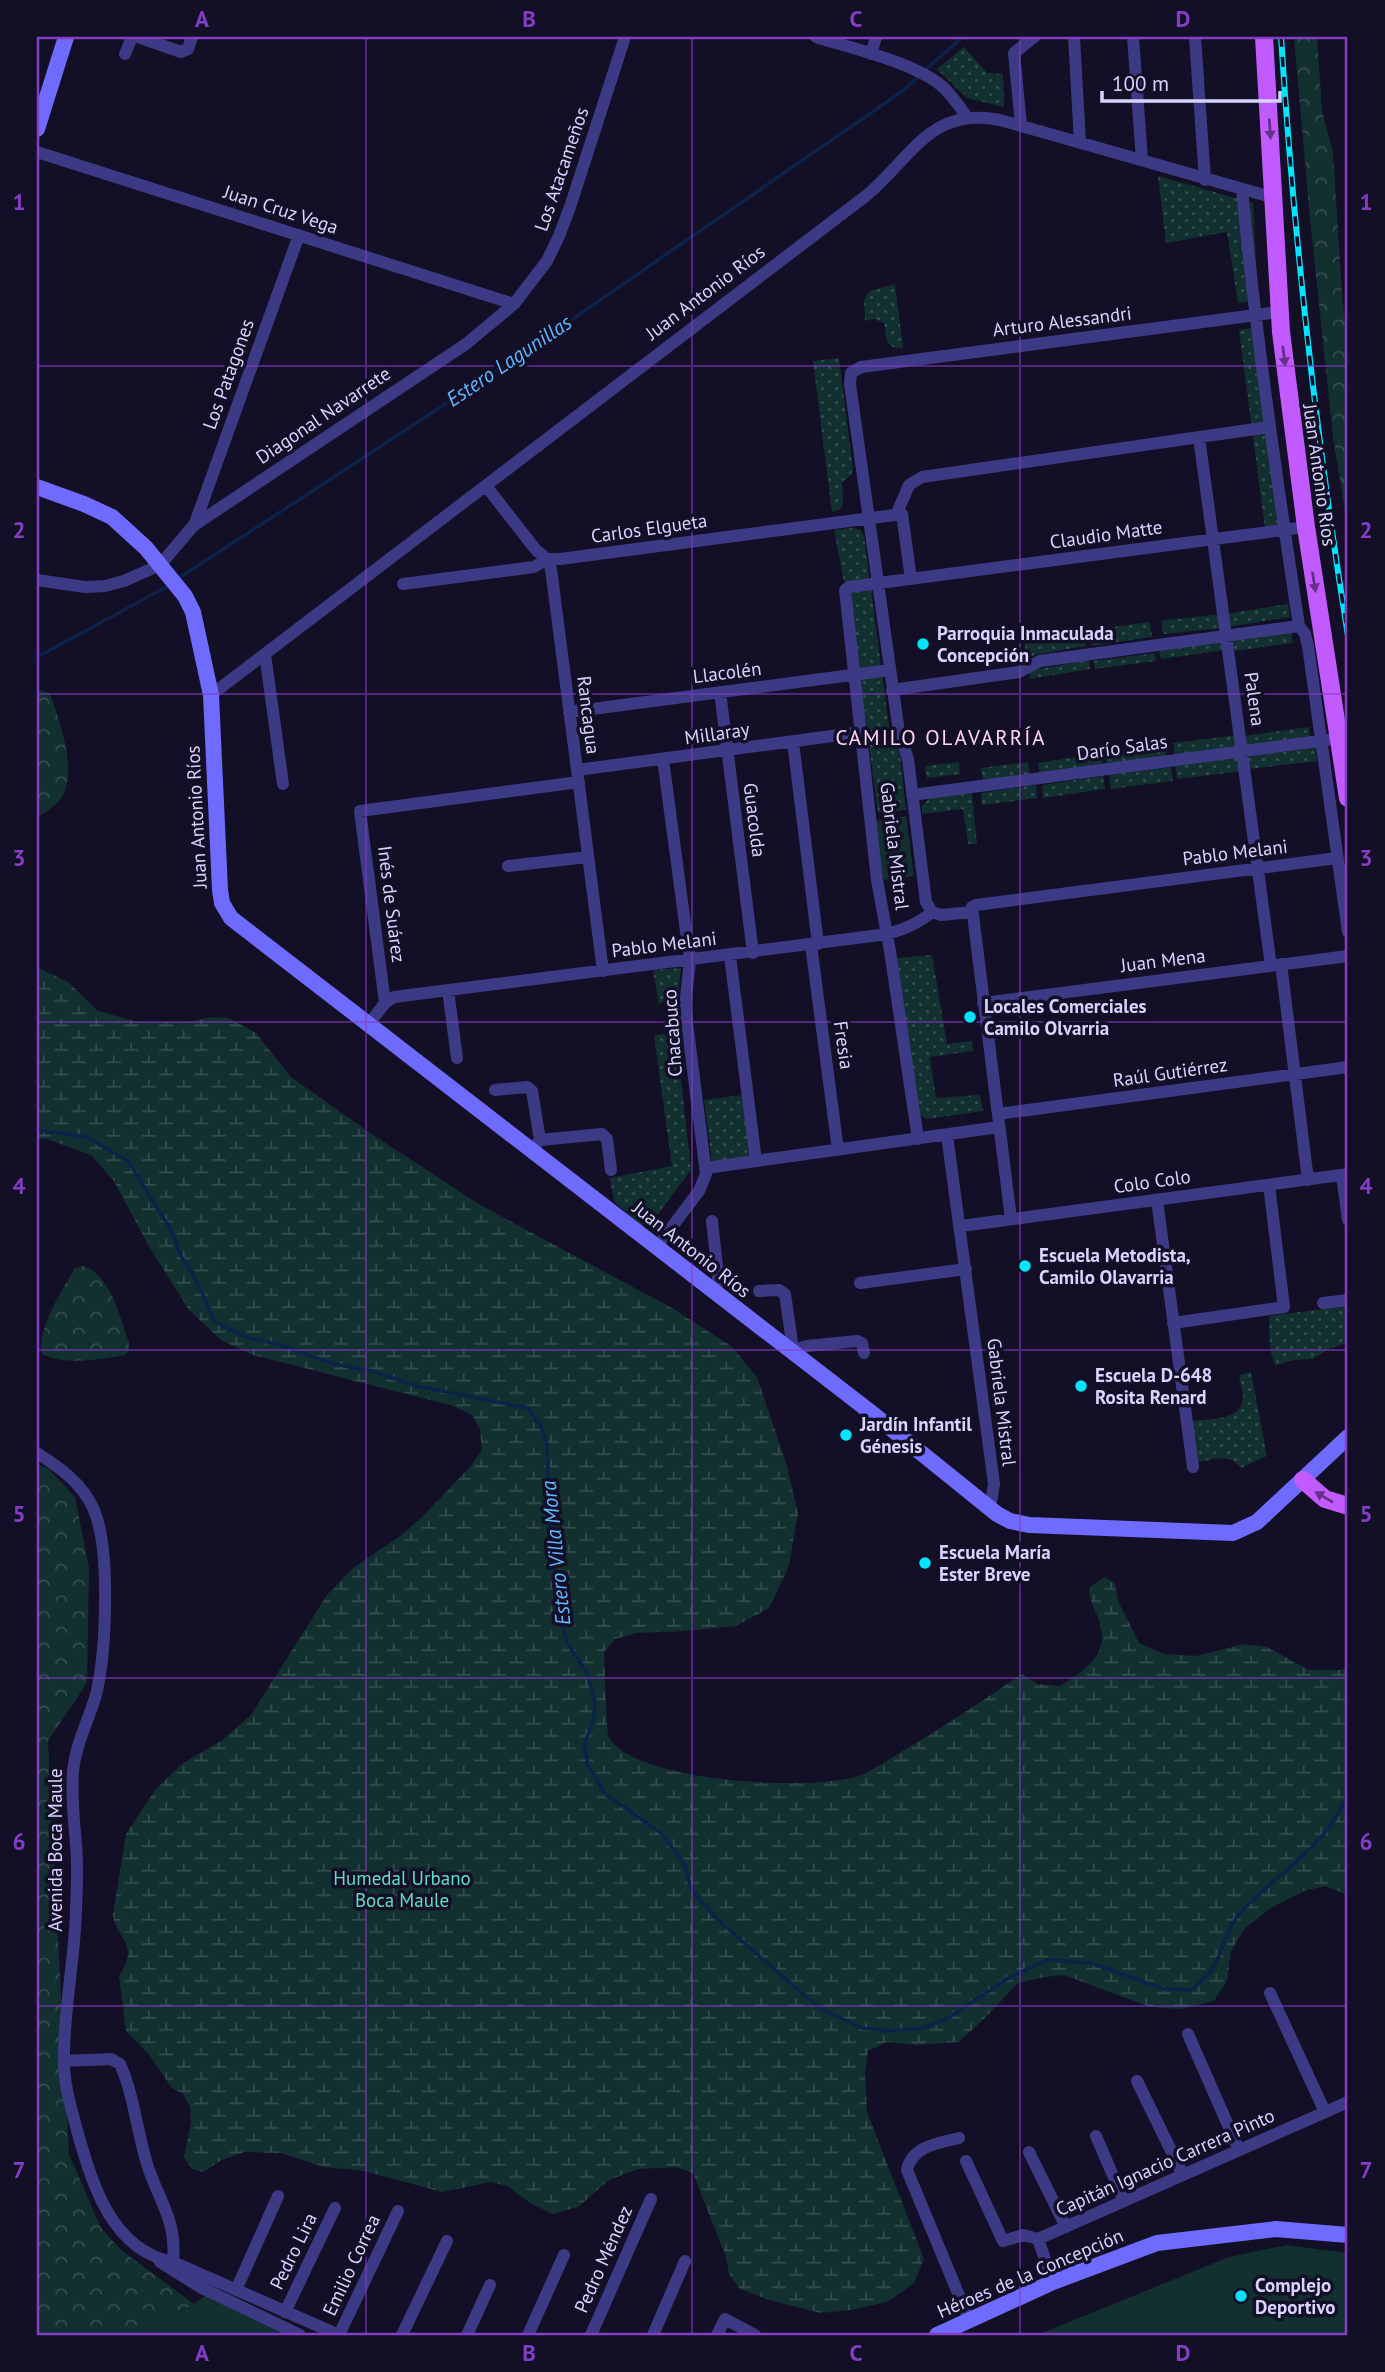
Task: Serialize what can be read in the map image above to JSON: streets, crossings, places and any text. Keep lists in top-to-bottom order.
{
  "streets": {
    "main road": ["Juan Antonio Ríos"],
    "street": [
      "Los Atacameños",
      "Juan Cruz Vega",
      "Arturo Alessandri",
      "Los Patagones",
      "Diagonal Navarrete",
      "Carlos Elgueta",
      "Claudio Matte",
      "Llacolén",
      "Palena",
      "Rancagua",
      "Millaray",
      "Darío Salas",
      "Guacolda",
      "Gabriela Mistral",
      "Pablo Melani",
      "Inés de Suárez",
      "Juan Mena",
      "Chacabuco",
      "Fresia",
      "Raúl Gutiérrez",
      "Colo Colo",
      "Avenida Boca Maule",
      "Capitán Ignacio Carrera Pinto",
      "Pedro Lira",
      "Pedro Méndez",
      "Emilio Correa",
      "Héroes de la Concepción"
    ]
  },
  "crossings": [
    ["Los Atacameños", "Juan Cruz Vega"],
    ["Los Atacameños", "Diagonal Navarrete"],
    ["Juan Cruz Vega", "Los Patagones"],
    ["Juan Cruz Vega", "Diagonal Navarrete"],
    ["Juan Antonio Ríos", "Arturo Alessandri"],
    ["Juan Antonio Ríos", "Diagonal Navarrete"],
    ["Juan Antonio Ríos", "Claudio Matte"],
    ["Juan Antonio Ríos", "Darío Salas"],
    ["Juan Antonio Ríos", "Gabriela Mistral"],
    ["Arturo Alessandri", "Gabriela Mistral"],
    ["Los Patagones", "Diagonal Navarrete"],
    ["Carlos Elgueta", "Rancagua"],
    ["Carlos Elgueta", "Gabriela Mistral"],
    ["Claudio Matte", "Palena"],
    ["Claudio Matte", "Gabriela Mistral"],
    ["Llacolén", "Rancagua"],
    ["Llacolén", "Guacolda"],
    ["Llacolén", "Gabriela Mistral"],
    ["Palena", "Darío Salas"],
    ["Palena", "Pablo Melani"],
    ["Palena", "Juan Mena"],
    ["Palena", "Raúl Gutiérrez"],
    ["Palena", "Colo Colo"],
    ["Rancagua", "Millaray"],
    ["Rancagua", "Pablo Melani"],
    ["Millaray", "Guacolda"],
    ["Millaray", "Gabriela Mistral"],
    ["Millaray", "Inés de Suárez"],
    ["Millaray", "Chacabuco"],
    ["Millaray", "Fresia"],
    ["Darío Salas", "Gabriela Mistral"],
    ["Guacolda", "Pablo Melani"],
    ["Gabriela Mistral", "Pablo Melani"],
    ["Gabriela Mistral", "Raúl Gutiérrez"],
    ["Gabriela Mistral", "Colo Colo"],
    ["Pablo Melani", "Inés de Suárez"],
    ["Pablo Melani", "Chacabuco"],
    ["Pablo Melani", "Fresia"],
    ["Chacabuco", "Raúl Gutiérrez"],
    ["Fresia", "Raúl Gutiérrez"],
    ["Avenida Boca Maule", "Pedro Lira"],
    ["Avenida Boca Maule", "Emilio Correa"]
  ],
  "districts": ["CAMILO OLAVARRÍA"],
  "water": ["Estero Lagunillas", "Estero Villa Mora"],
  "parks": ["Humedal Urbano Boca Maule"],
  "places": [
    "Parroquia Inmaculada Concepción",
    "Locales Comerciales Camilo Olvarria",
    "Escuela Metodista, Camilo Olavarria",
    "Escuela D-648 Rosita Renard",
    "Jardín Infantil Génesis",
    "Escuela María Ester Breve",
    "Complejo Deportivo"
  ],
  "scale_bar": "100 m",
  "grid": {
    "columns": [
      "A",
      "B",
      "C",
      "D"
    ],
    "rows": [
      "1",
      "2",
      "3",
      "4",
      "5",
      "6",
      "7"
    ]
  }
}
